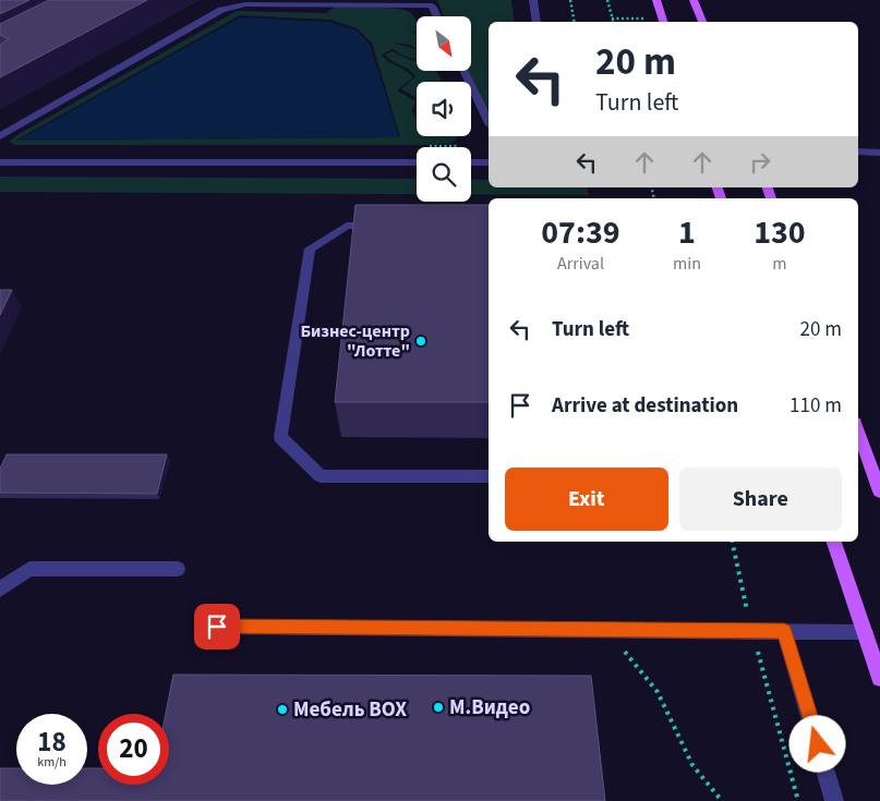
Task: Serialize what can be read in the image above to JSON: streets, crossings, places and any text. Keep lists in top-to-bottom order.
{
  "places": ["Бизнес-центр \"Лотте\"", "М.Видео", "Мебель BOX"],
  "north": "bottom right",
  "page": {
    "turn": ["20 m", "Turn left"],
    "eta": [
      "07:39",
      "Arrival",
      "1",
      "min",
      "130",
      "m"
    ],
    "list": [
      {
        "name": "Turn left",
        "value": "20 m"
      },
      {
        "name": "Arrive at destination",
        "value": "110 m"
      }
    ],
    "buttons": ["Exit", "Share"],
    "speed": "18 km/h",
    "limit": "20"
  }
}
